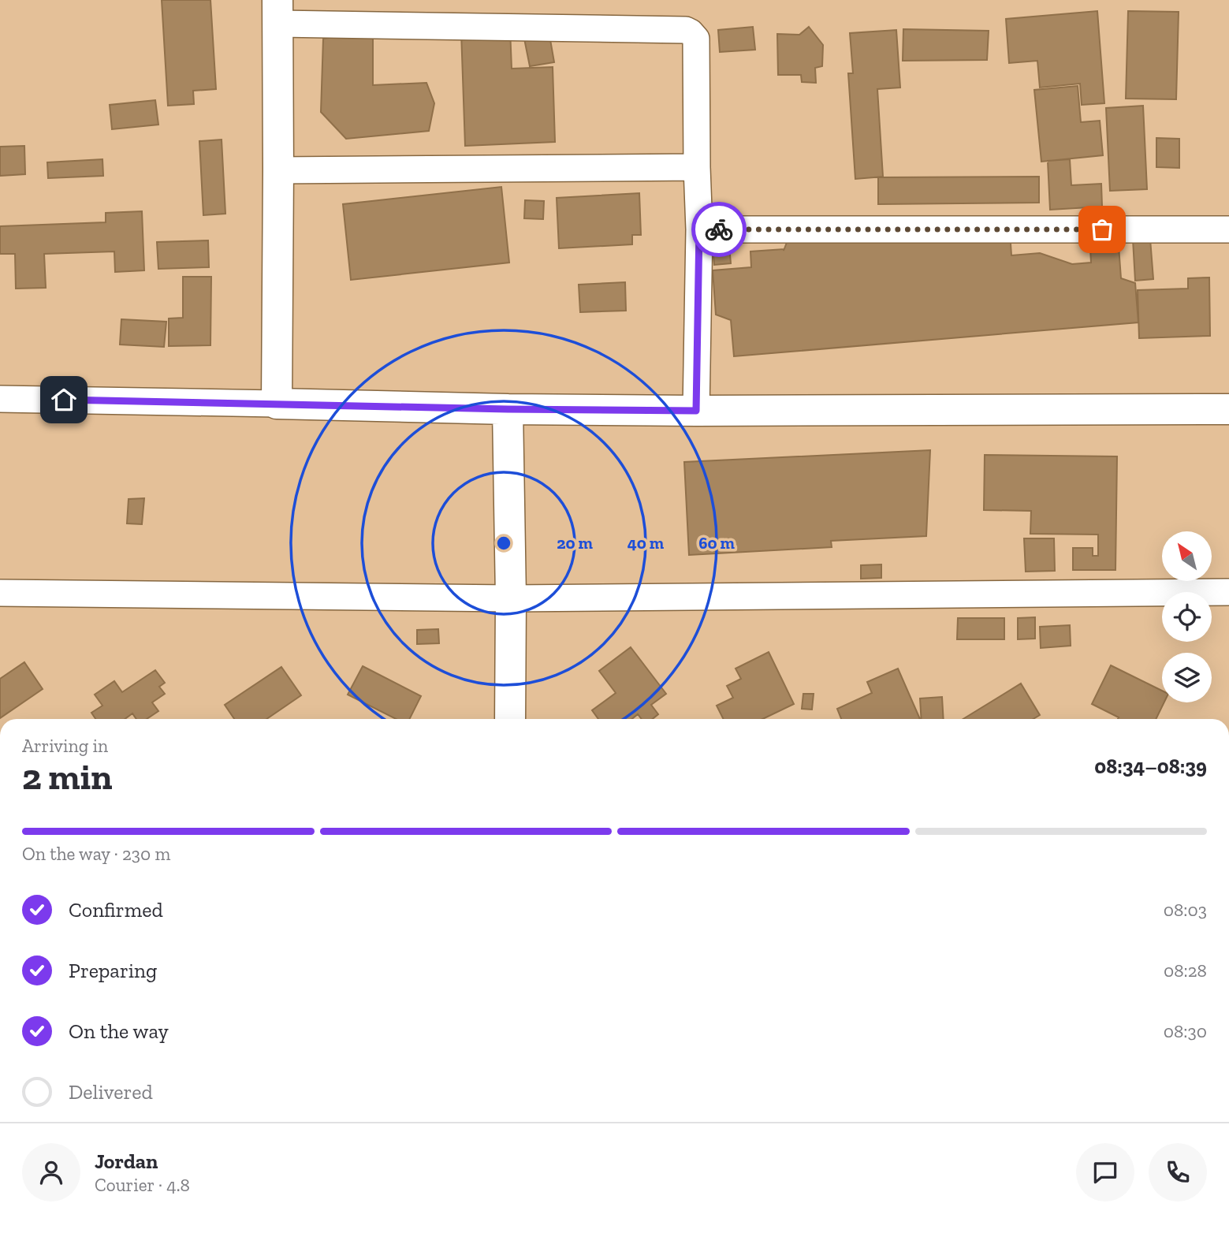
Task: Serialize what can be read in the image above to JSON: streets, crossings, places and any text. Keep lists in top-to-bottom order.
{
  "north": "top left",
  "page": {
    "heading": ["2 min", "Arriving in", "08:34–08:39"],
    "panel": ["Jordan", "Courier · 4.8"],
    "bar": "On the way · 230 m",
    "list": [
      ["Confirmed", "08:03"],
      ["Preparing", "08:28"],
      ["On the way", "08:30"],
      "Delivered"
    ]
  },
  "rings": ["20 m", "40 m", "60 m"]
}
